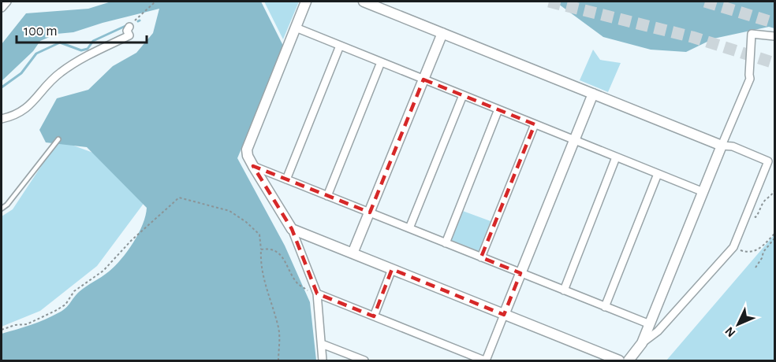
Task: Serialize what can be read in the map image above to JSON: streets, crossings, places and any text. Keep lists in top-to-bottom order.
{
  "scale_bar": "100 m",
  "north": "bottom left"
}
